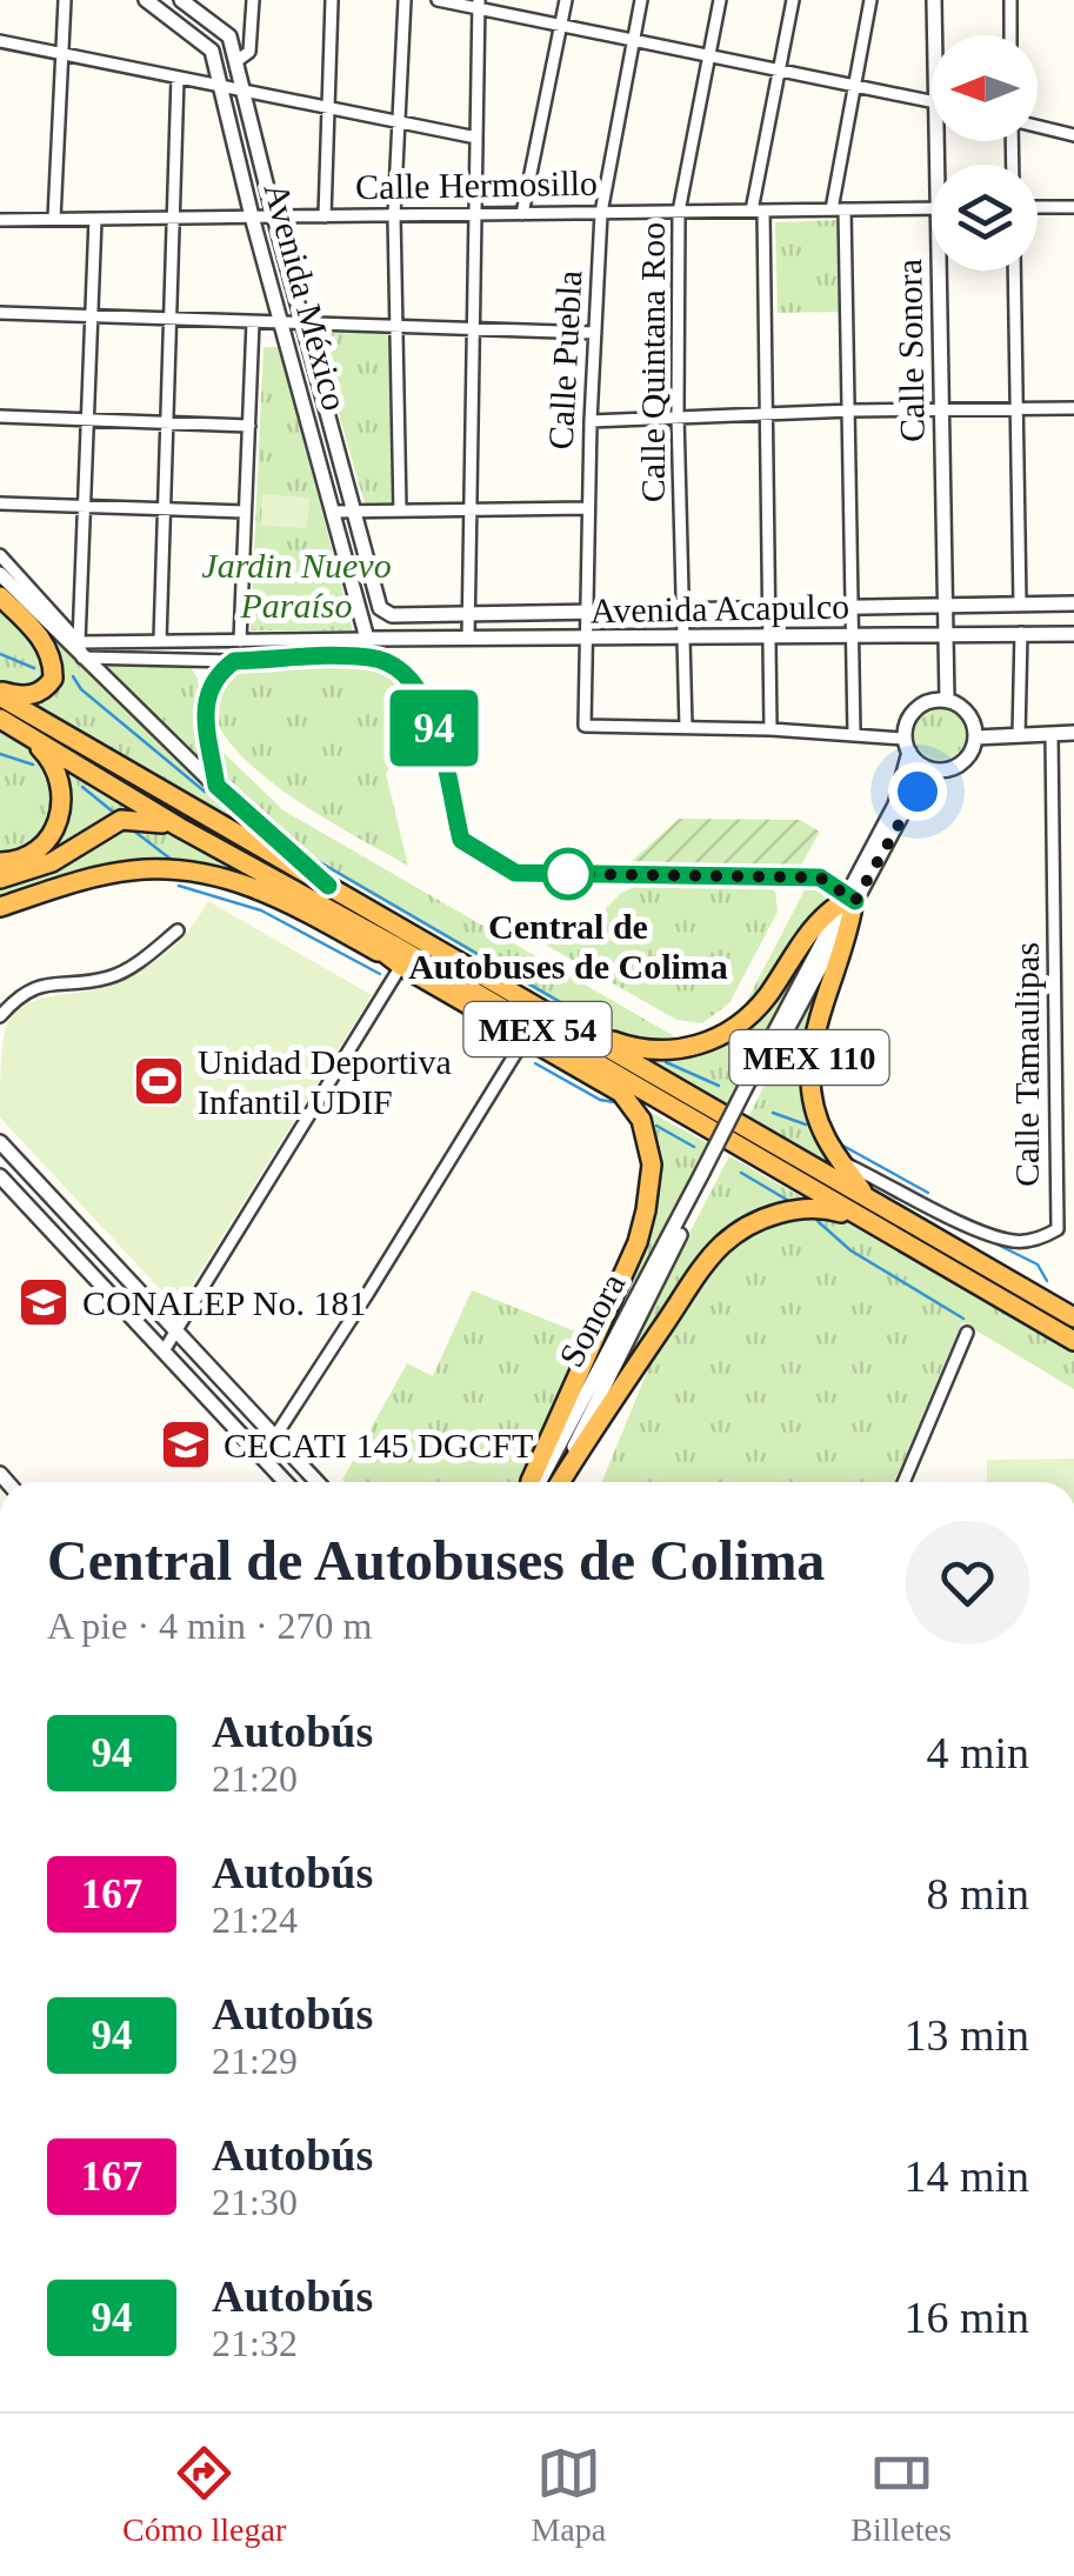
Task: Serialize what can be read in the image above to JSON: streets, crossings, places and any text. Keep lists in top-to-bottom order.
{
  "streets": {
    "highway": ["MEX 54", "MEX 110"],
    "street": [
      "Calle Hermosillo",
      "Avenida México",
      "Calle Sonora",
      "Calle Puebla",
      "Calle Quintana Roo",
      "Avenida Acapulco",
      "Calle Tamaulipas",
      "Sonora"
    ]
  },
  "crossings": [
    ["Calle Hermosillo", "Avenida México"],
    ["Calle Hermosillo", "Calle Puebla"],
    ["Calle Hermosillo", "Calle Quintana Roo"],
    ["Avenida México", "Avenida Acapulco"],
    ["Calle Sonora", "Avenida Acapulco"],
    ["Calle Puebla", "Calle Quintana Roo"],
    ["Calle Puebla", "Avenida Acapulco"],
    ["Calle Quintana Roo", "Avenida Acapulco"],
    ["MEX 54", "MEX 110"],
    ["MEX 110", "Calle Tamaulipas"]
  ],
  "parks": ["Jardin Nuevo Paraíso"],
  "places": {
    "other": ["Central de Autobuses de Colima"],
    "sports": ["Unidad Deportiva Infantil UDIF"],
    "school or university": ["CONALEP No. 181", "CECATI 145 DGCFT"]
  },
  "lines": ["bus line 94"],
  "north": "left",
  "page": {
    "on_map": "94",
    "heading": ["Central de Autobuses de Colima", "A pie · 4 min · 270 m"],
    "list": [
      {
        "mark": "94",
        "name": "Autobús",
        "note": "21:20",
        "value": "4 min"
      },
      {
        "mark": "167",
        "name": "Autobús",
        "note": "21:24",
        "value": "8 min"
      },
      {
        "mark": "94",
        "name": "Autobús",
        "note": "21:29",
        "value": "13 min"
      },
      {
        "mark": "167",
        "name": "Autobús",
        "note": "21:30",
        "value": "14 min"
      },
      {
        "mark": "94",
        "name": "Autobús",
        "note": "21:32",
        "value": "16 min"
      }
    ],
    "tabs": ["Cómo llegar", "Mapa", "Billetes"]
  }
}
